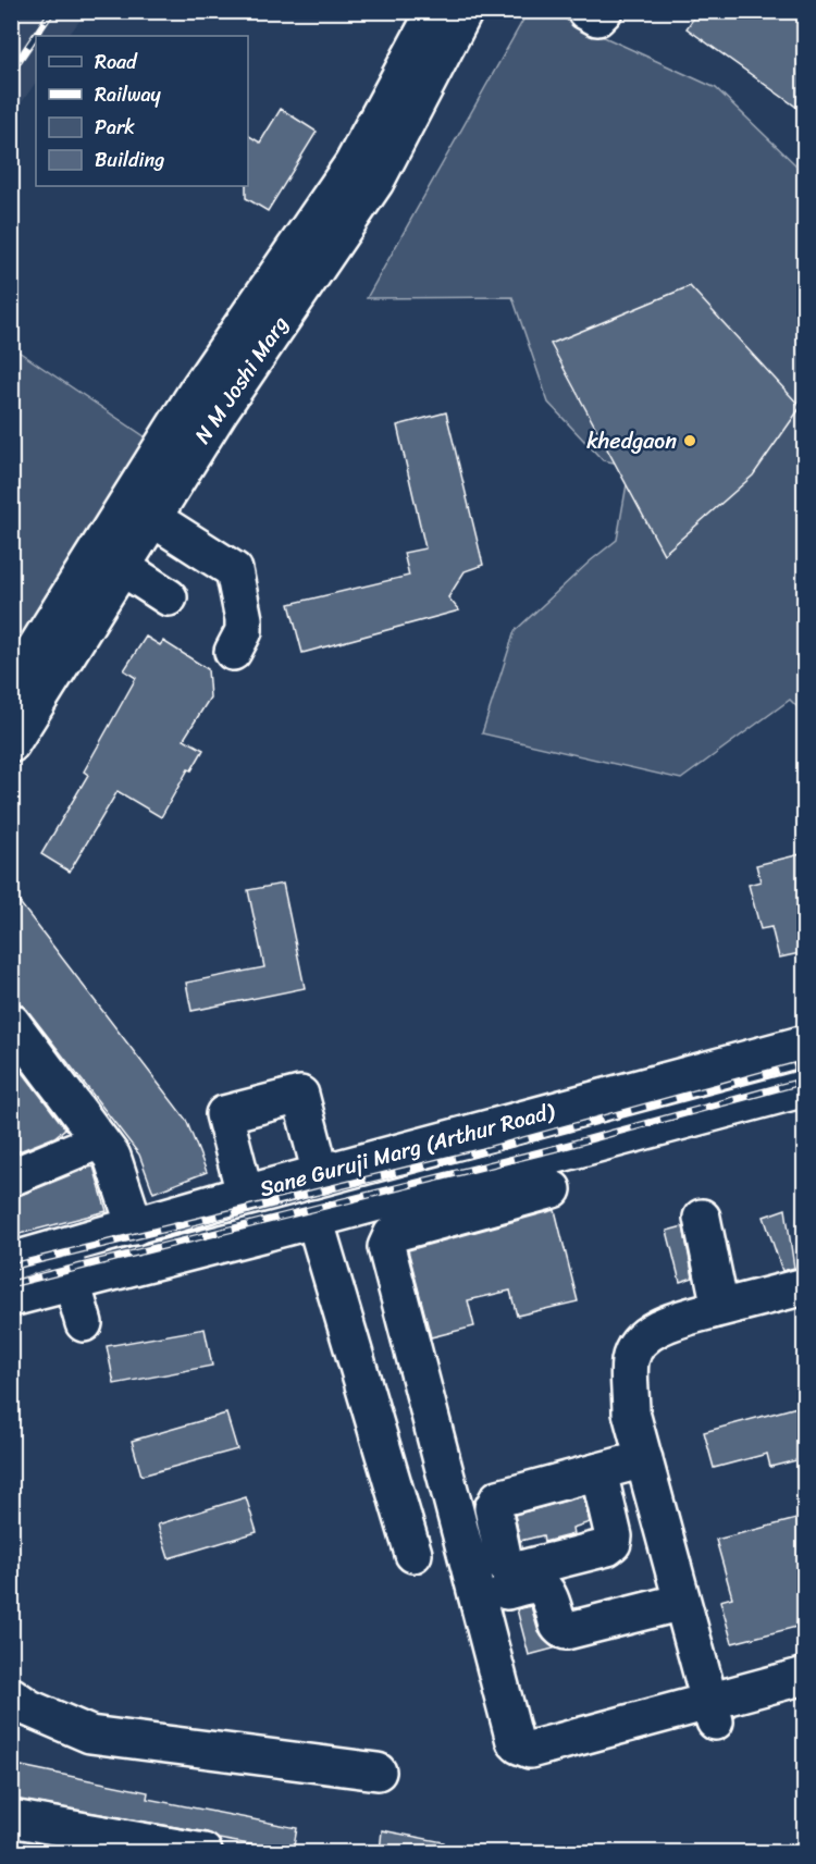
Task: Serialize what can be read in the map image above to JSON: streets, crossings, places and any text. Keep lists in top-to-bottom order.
{
  "streets": {
    "main road": ["N M Joshi Marg", "Sane Guruji Marg (Arthur Road)"]
  },
  "places": ["khedgaon"],
  "legend": [
    "Road",
    "Railway",
    "Park",
    "Building"
  ]
}
